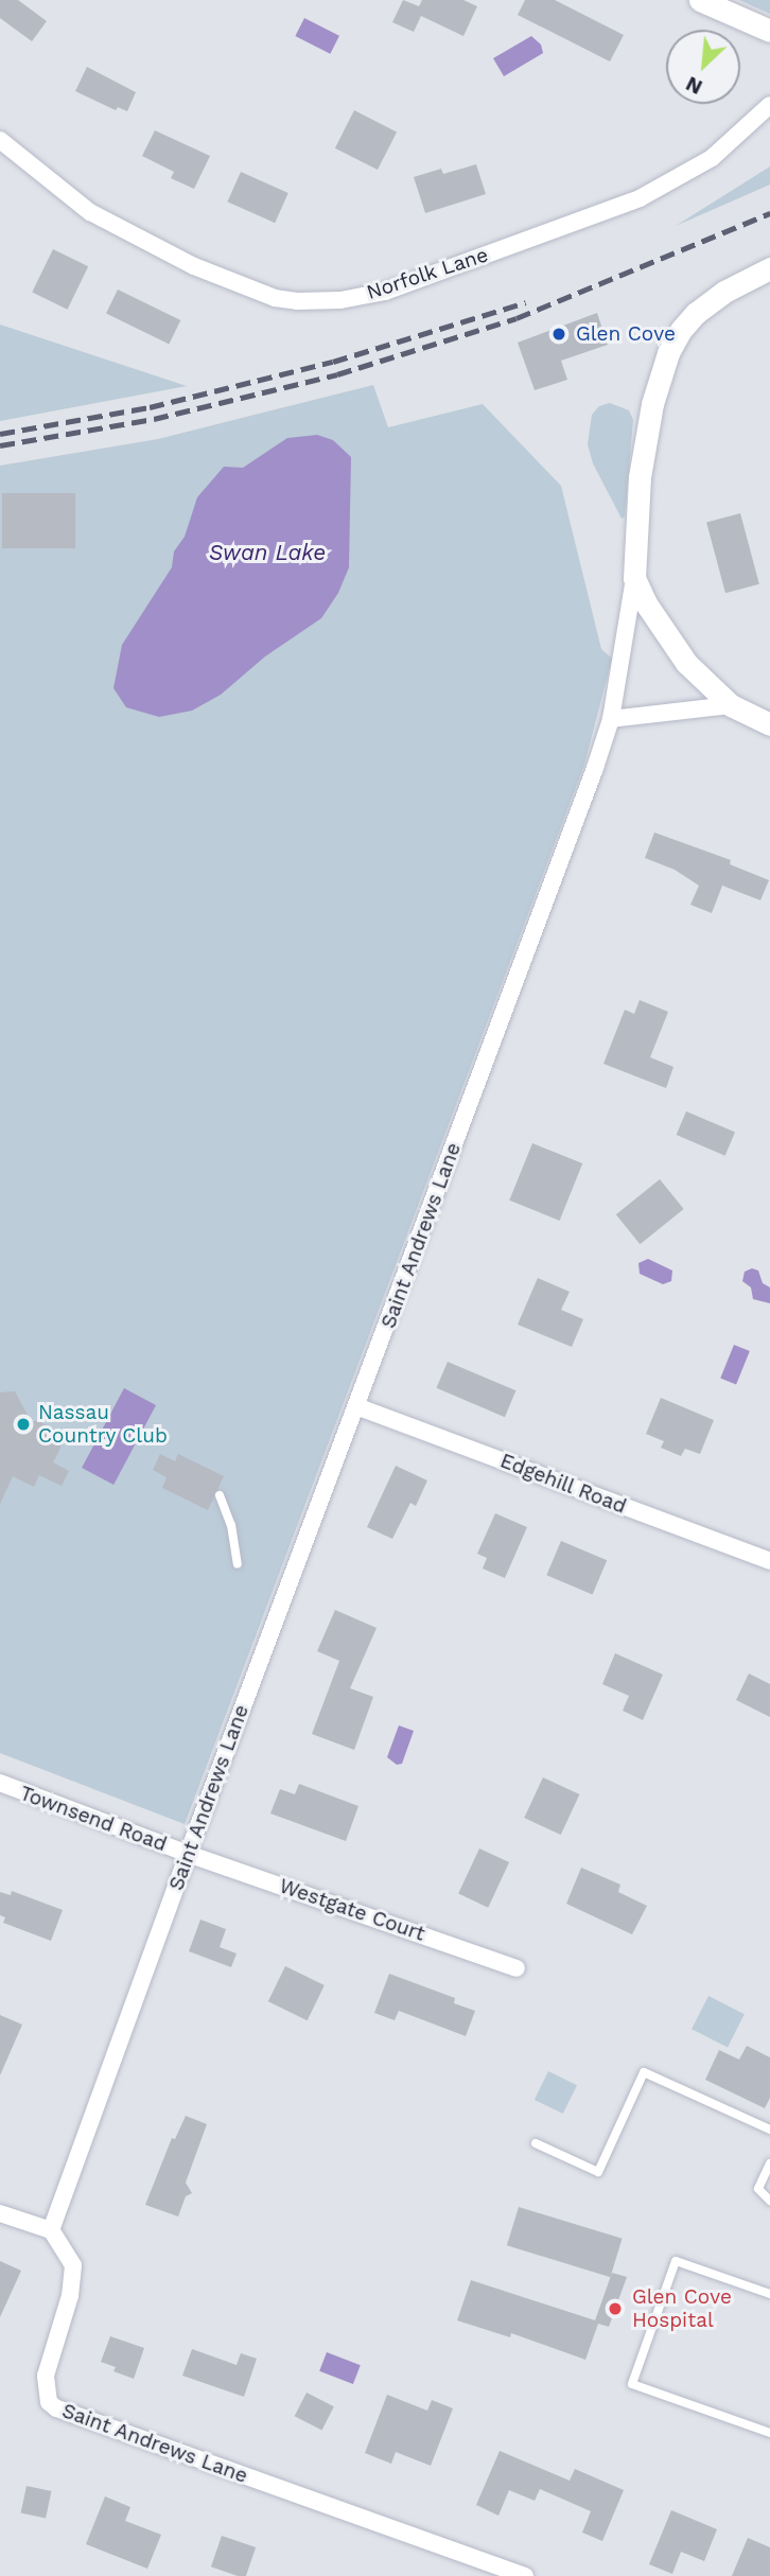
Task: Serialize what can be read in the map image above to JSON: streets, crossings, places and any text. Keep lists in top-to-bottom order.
{
  "streets": {
    "street": [
      "Norfolk Lane",
      "Saint Andrews Lane",
      "Edgehill Road",
      "Townsend Road",
      "Westgate Court"
    ]
  },
  "crossings": [
    ["Saint Andrews Lane", "Edgehill Road"],
    ["Saint Andrews Lane", "Townsend Road"],
    ["Saint Andrews Lane", "Westgate Court"],
    ["Townsend Road", "Westgate Court"]
  ],
  "water": ["Swan Lake"],
  "places": ["Glen Cove", "Nassau Country Club", "Glen Cove Hospital"],
  "north": "bottom left"
}
